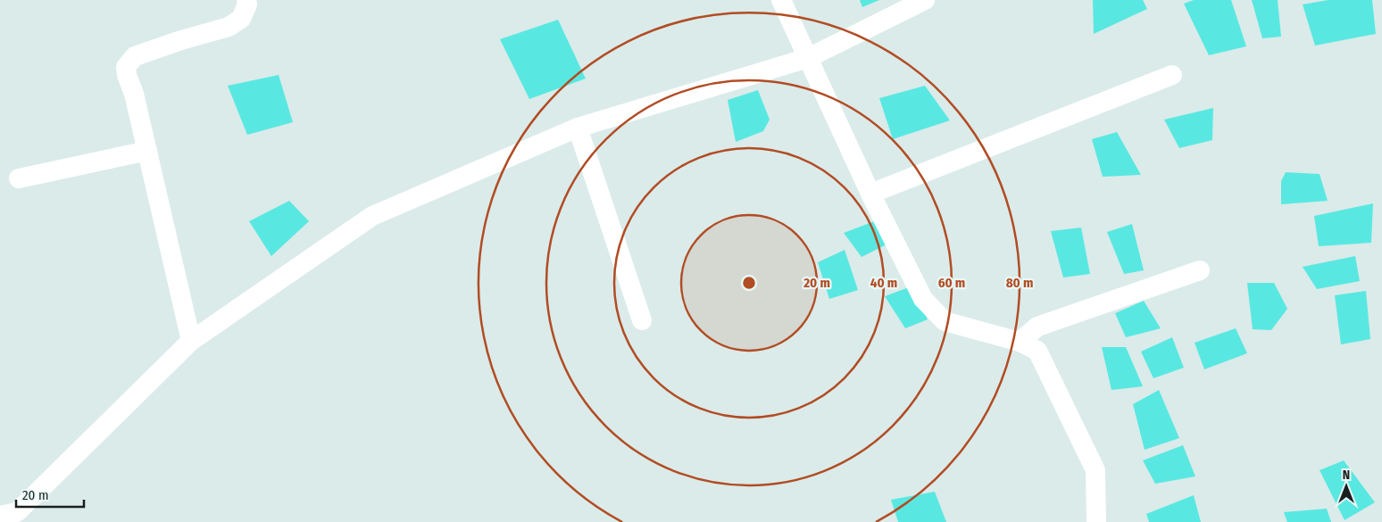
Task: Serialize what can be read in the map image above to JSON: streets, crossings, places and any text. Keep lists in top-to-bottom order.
{
  "scale_bar": "20 m",
  "north": "top",
  "rings": [
    "20 m",
    "40 m",
    "60 m",
    "80 m"
  ]
}
